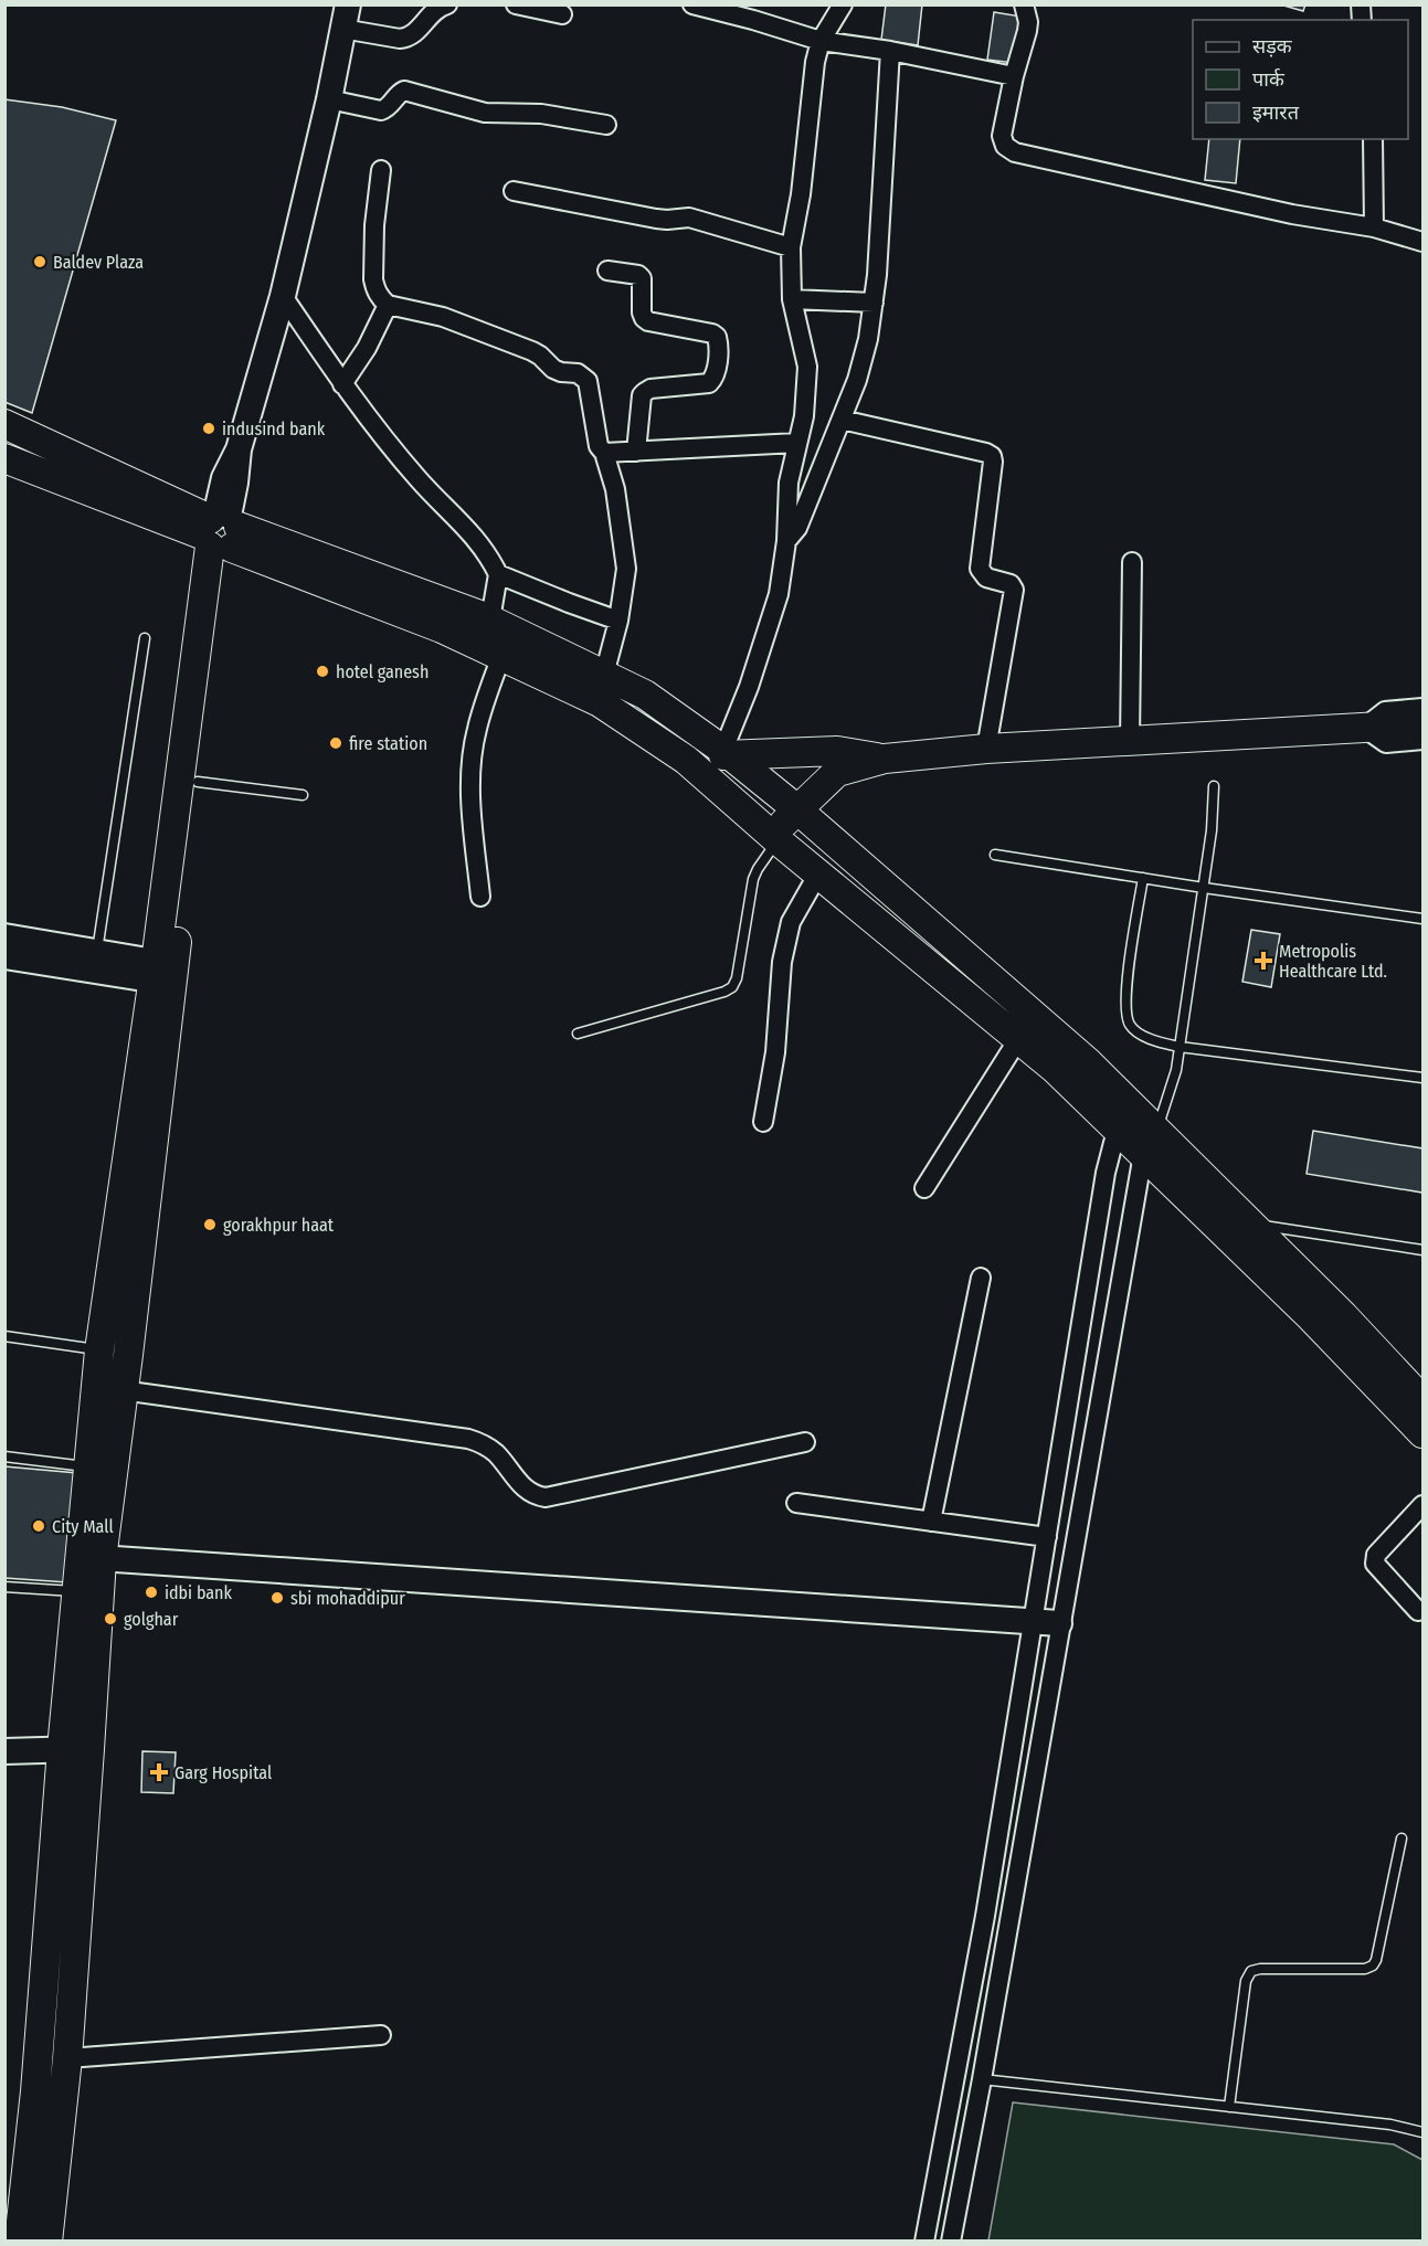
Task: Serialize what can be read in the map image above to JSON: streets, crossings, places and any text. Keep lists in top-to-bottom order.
{
  "places": {
    "other": [
      "Baldev Plaza",
      "indusind bank",
      "hotel ganesh",
      "fire station",
      "gorakhpur haat",
      "City Mall",
      "idbi bank",
      "sbi mohaddipur",
      "golghar"
    ],
    "health": ["Metropolis Healthcare Ltd.", "Garg Hospital"]
  },
  "legend": ["सड़क", "पार्क", "इमारत"]
}
